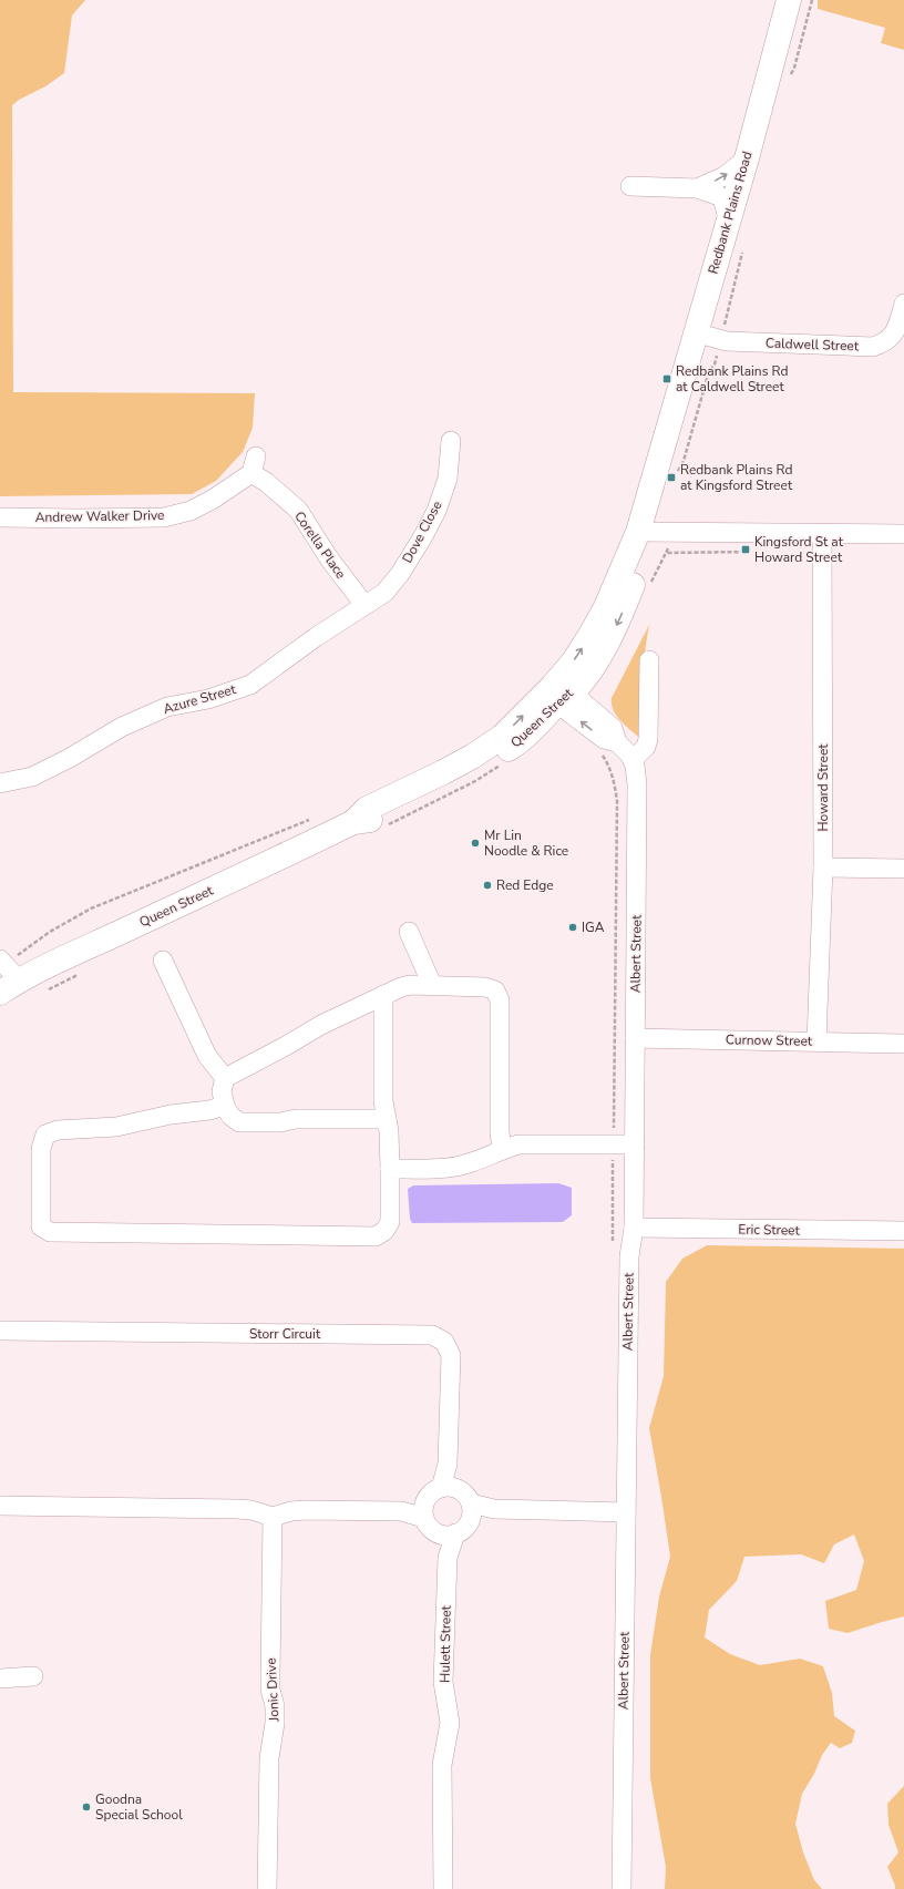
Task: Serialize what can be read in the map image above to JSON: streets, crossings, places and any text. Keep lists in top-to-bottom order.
{
  "streets": {
    "main road": ["Redbank Plains Road", "Queen Street"],
    "street": [
      "Caldwell Street",
      "Andrew Walker Drive",
      "Dove Close",
      "Corella Place",
      "Azure Street",
      "Howard Street",
      "Albert Street",
      "Curnow Street",
      "Eric Street",
      "Storr Circuit",
      "Hulett Street",
      "Jonic Drive"
    ]
  },
  "crossings": [
    ["Redbank Plains Road", "Caldwell Street"],
    ["Redbank Plains Road", "Queen Street"],
    ["Andrew Walker Drive", "Corella Place"],
    ["Dove Close", "Corella Place"],
    ["Dove Close", "Azure Street"],
    ["Corella Place", "Azure Street"],
    ["Howard Street", "Curnow Street"],
    ["Albert Street", "Curnow Street"],
    ["Albert Street", "Eric Street"],
    ["Storr Circuit", "Hulett Street"]
  ],
  "places": {
    "transit": ["Redbank Plains Rd at Caldwell Street", "Redbank Plains Rd at Kingsford Street", "Kingsford St at Howard Street"],
    "other": [
      "Mr Lin Noodle & Rice",
      "Red Edge",
      "IGA",
      "Goodna Special School"
    ]
  }
}
